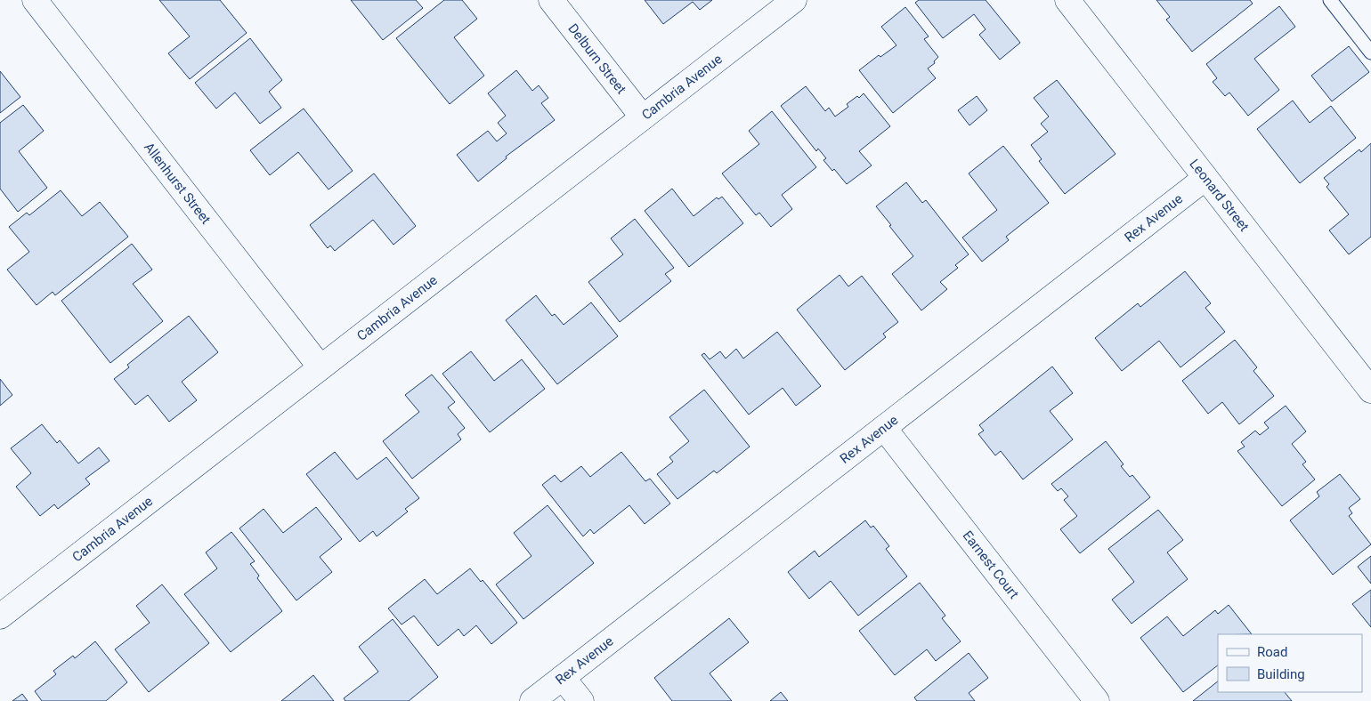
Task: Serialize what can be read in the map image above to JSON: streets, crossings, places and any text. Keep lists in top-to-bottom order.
{
  "streets": {
    "street": [
      "Delburn Street",
      "Cambria Avenue",
      "Allenhurst Street",
      "Leonard Street",
      "Rex Avenue",
      "Earnest Court"
    ]
  },
  "crossings": [
    ["Delburn Street", "Cambria Avenue"],
    ["Cambria Avenue", "Allenhurst Street"],
    ["Leonard Street", "Rex Avenue"],
    ["Rex Avenue", "Earnest Court"]
  ],
  "legend": ["Road", "Building"]
}
